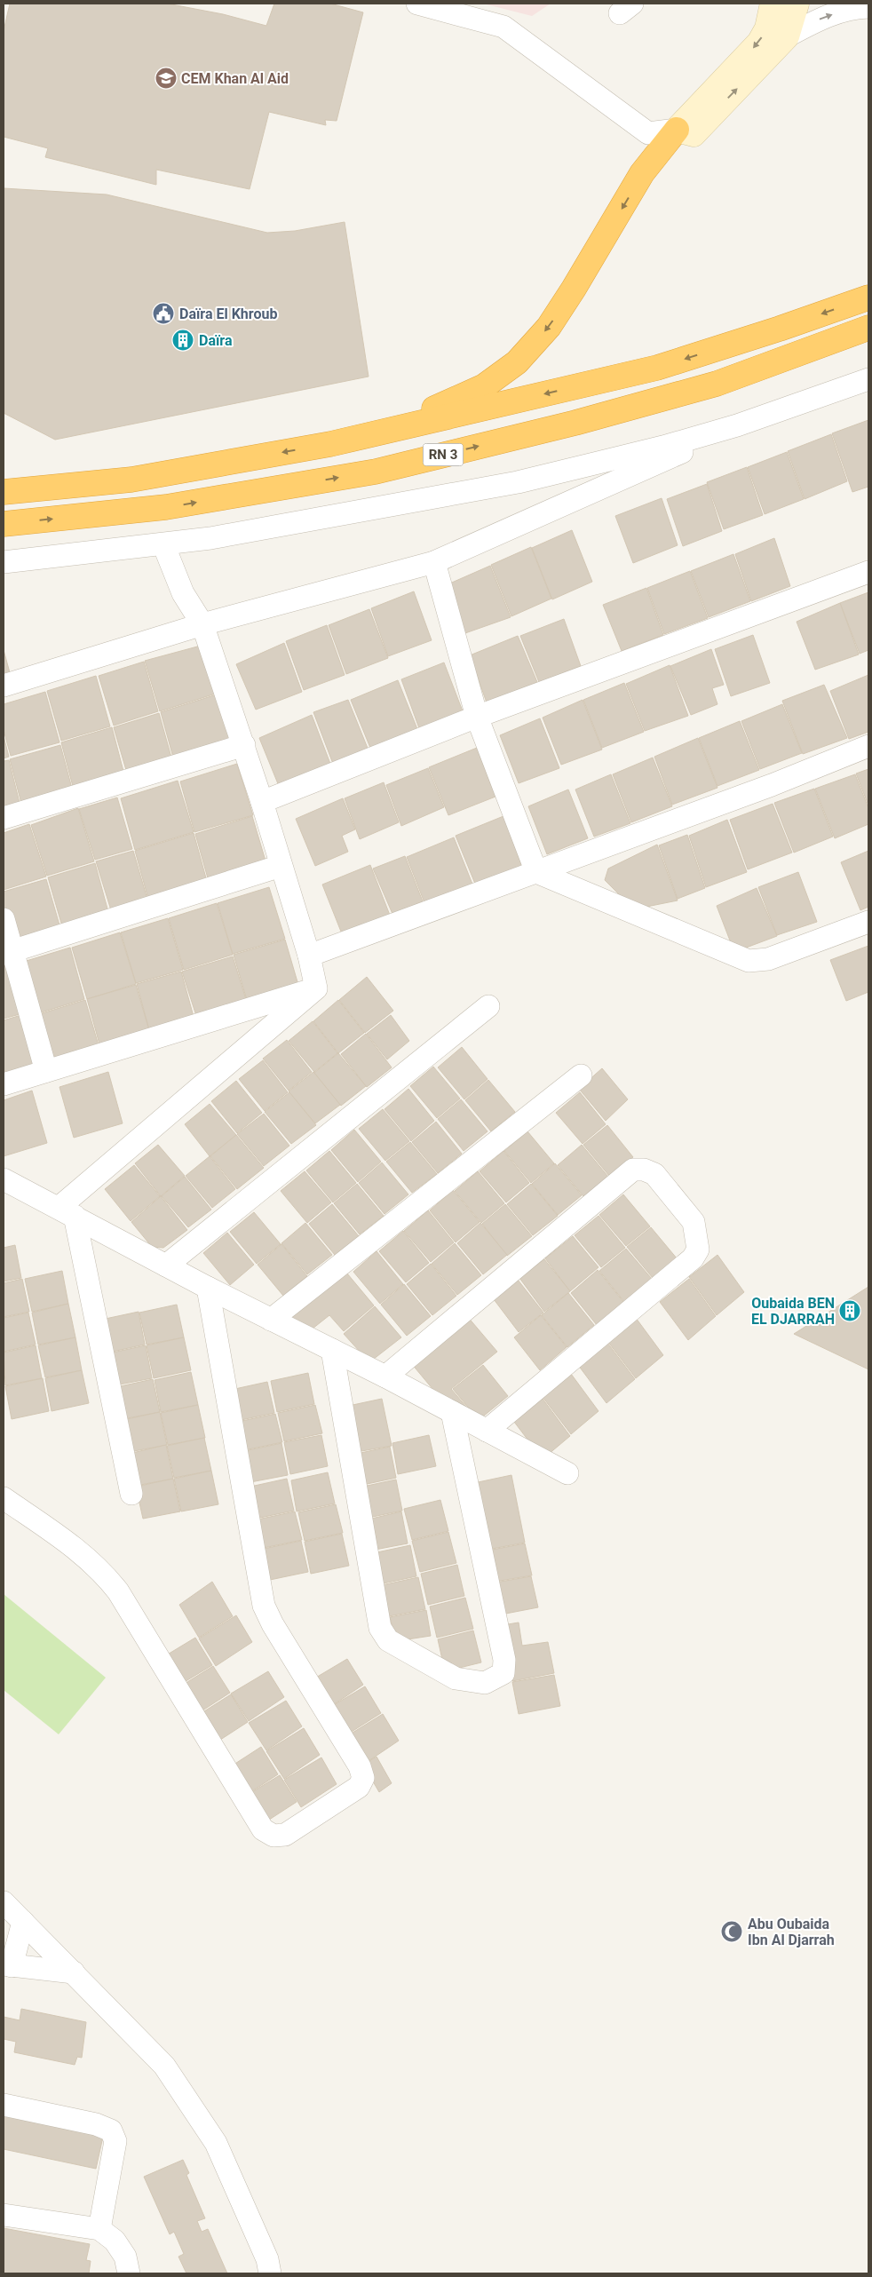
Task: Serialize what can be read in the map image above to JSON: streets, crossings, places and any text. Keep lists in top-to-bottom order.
{
  "streets": {
    "highway": ["RN 3"]
  },
  "places": {
    "school or university": ["CEM Khan Al Aid"],
    "public building": ["Daïra El Khroub"],
    "building": ["Daïra", "Oubaida BEN EL DJARRAH"],
    "mosque": ["Abu Oubaida Ibn Al Djarrah"]
  }
}
